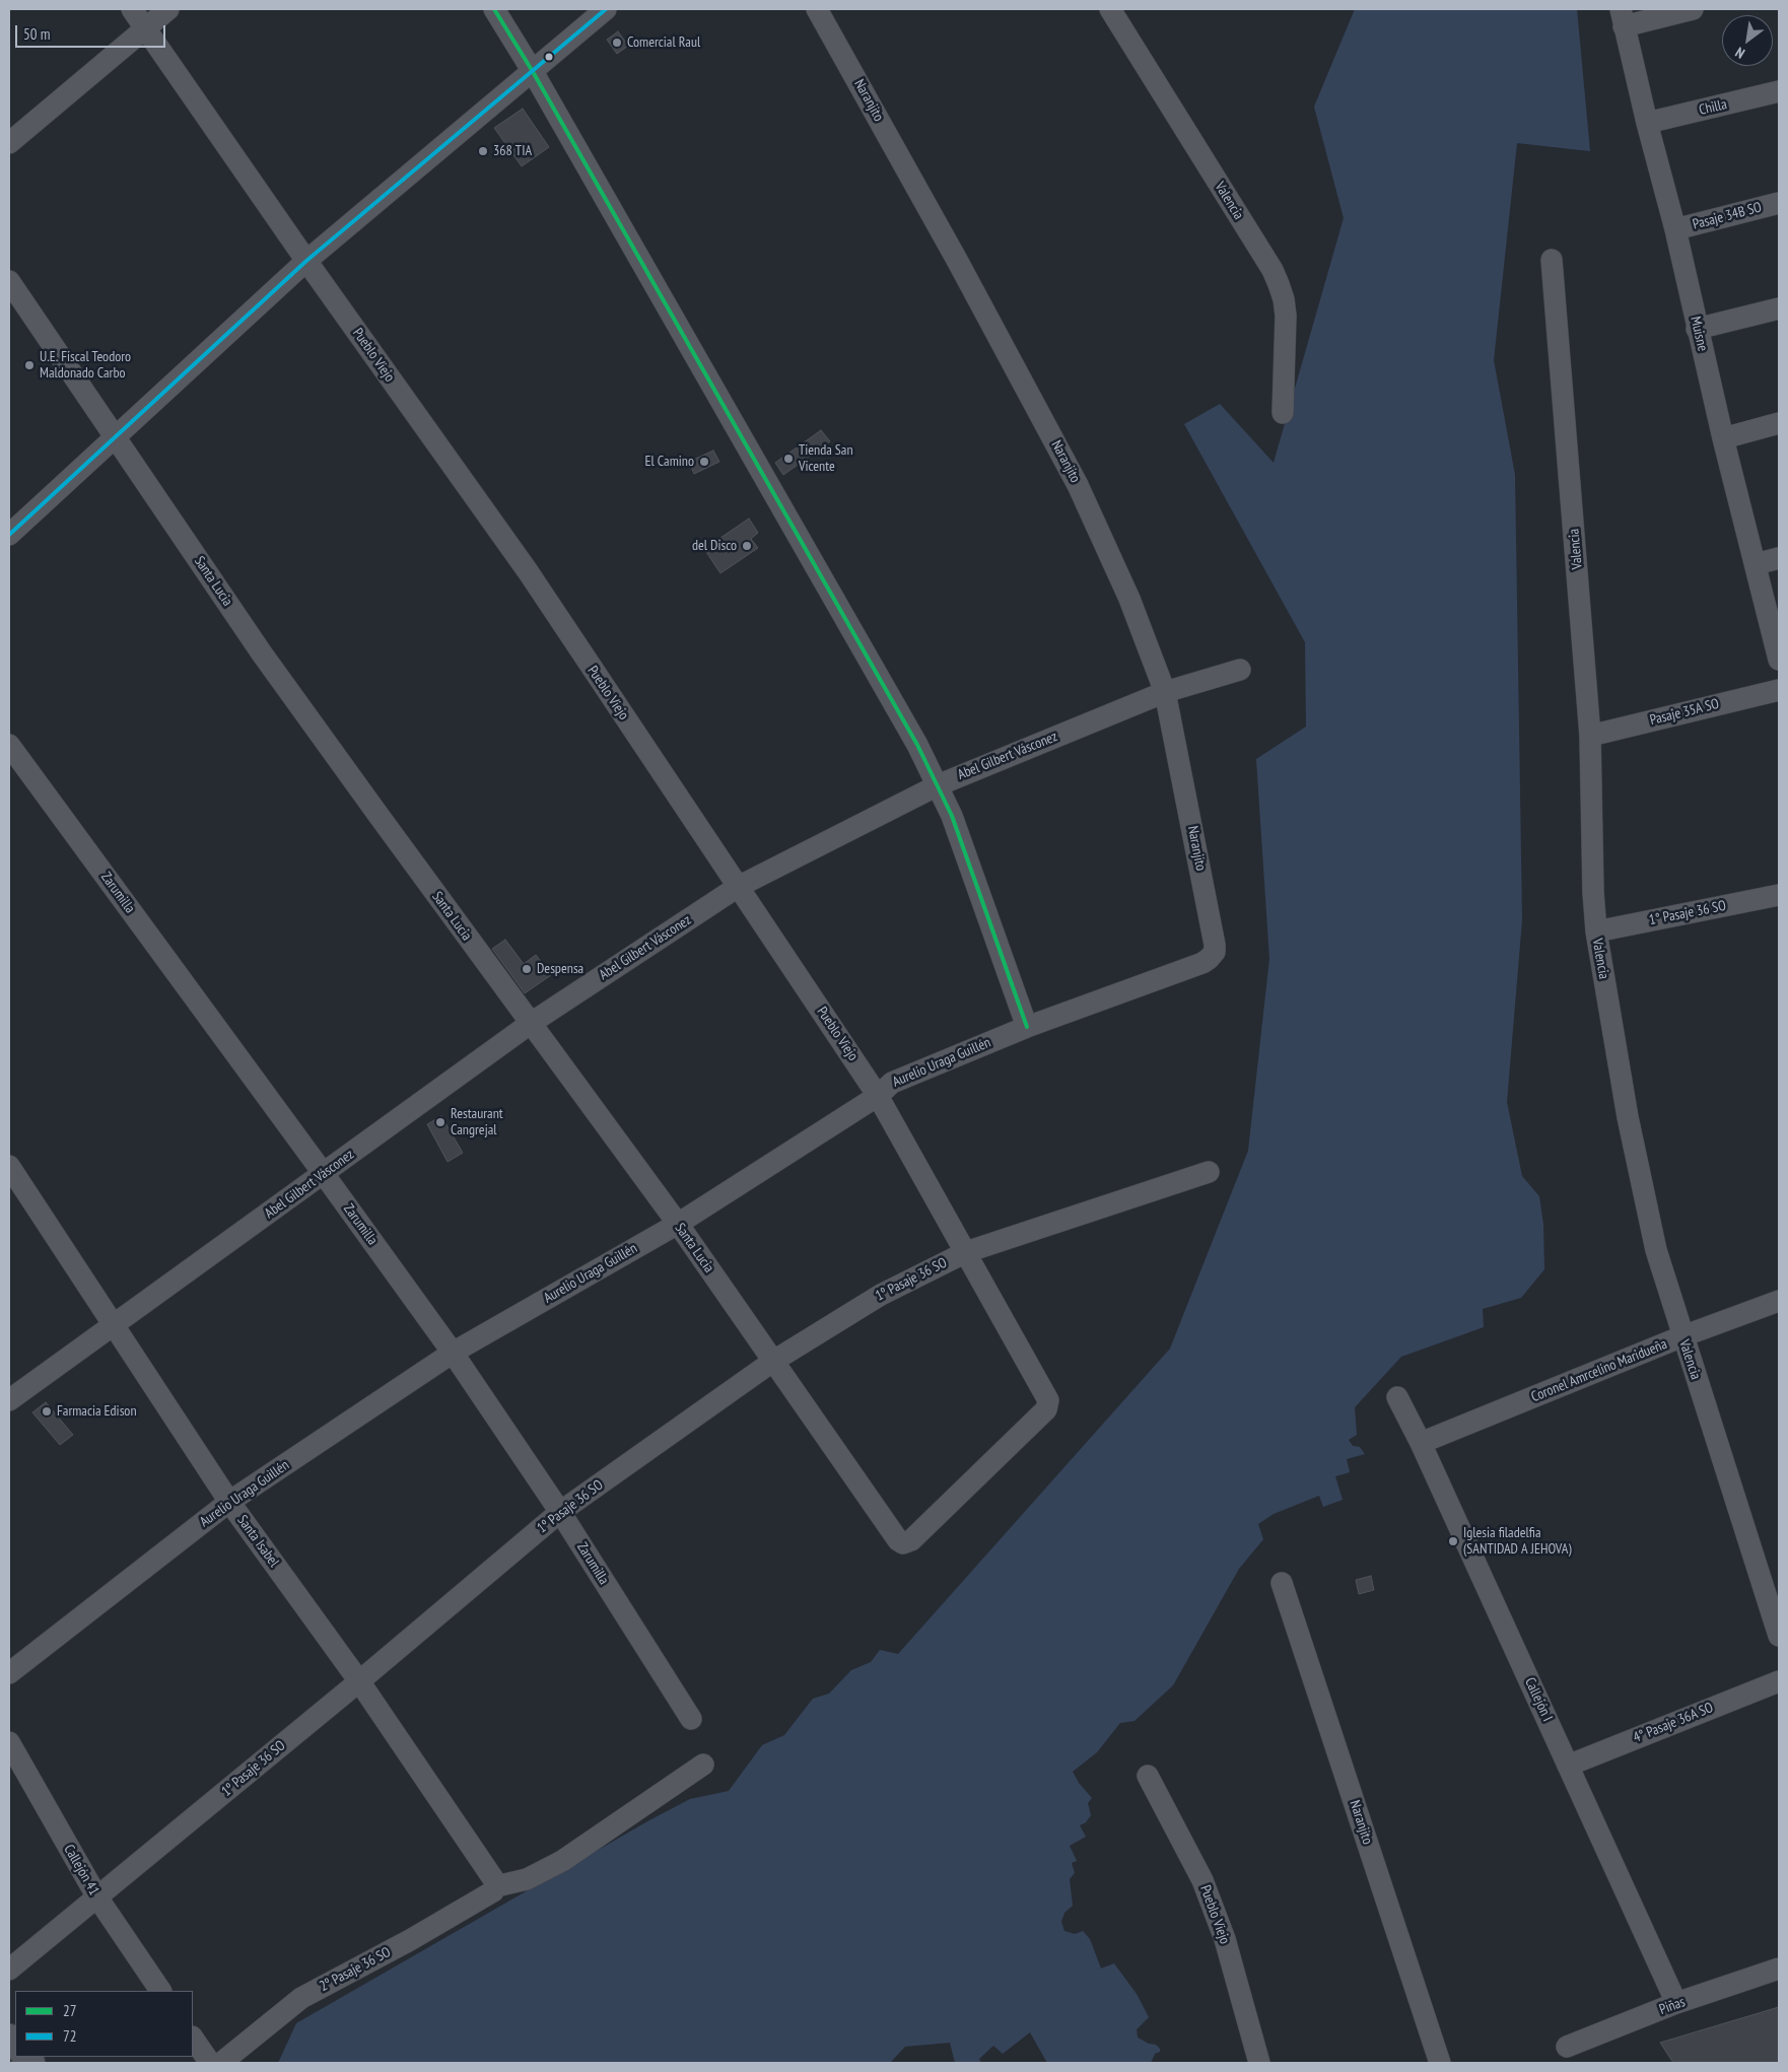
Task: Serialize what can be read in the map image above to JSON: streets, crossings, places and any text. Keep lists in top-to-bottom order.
{
  "streets": {
    "street": [
      "Naranjito",
      "Chilla",
      "Valencia",
      "Pasaje 34B SO",
      "Muisne",
      "Pueblo Viejo",
      "Santa Lucia",
      "Pasaje 35A SO",
      "Abel Gilbert Vásconez",
      "Zarumilla",
      "1° Pasaje 36 SO",
      "Aurelio Uraga Guillén",
      "1º Pasaje 36 SO",
      "Coronel Amrcelino Maridueña",
      "Santa Isabel",
      "Callejón I",
      "4° Pasaje 36A SO",
      "Callejón 41",
      "2º Pasaje 36 SO",
      "Piñas"
    ]
  },
  "crossings": [
    ["Naranjito", "Abel Gilbert Vásconez"],
    ["Naranjito", "Aurelio Uraga Guillén"],
    ["Chilla", "Muisne"],
    ["Valencia", "Pasaje 35A SO"],
    ["Valencia", "1° Pasaje 36 SO"],
    ["Valencia", "Coronel Amrcelino Maridueña"],
    ["Pasaje 34B SO", "Muisne"],
    ["Pueblo Viejo", "Santa Lucia"],
    ["Pueblo Viejo", "Abel Gilbert Vásconez"],
    ["Pueblo Viejo", "Aurelio Uraga Guillén"],
    ["Pueblo Viejo", "1º Pasaje 36 SO"],
    ["Santa Lucia", "Abel Gilbert Vásconez"],
    ["Santa Lucia", "Aurelio Uraga Guillén"],
    ["Santa Lucia", "1º Pasaje 36 SO"],
    ["Abel Gilbert Vásconez", "Zarumilla"],
    ["Abel Gilbert Vásconez", "Santa Isabel"],
    ["Zarumilla", "Aurelio Uraga Guillén"],
    ["Zarumilla", "1º Pasaje 36 SO"],
    ["Aurelio Uraga Guillén", "Santa Isabel"],
    ["1º Pasaje 36 SO", "Santa Isabel"],
    ["1º Pasaje 36 SO", "Callejón 41"],
    ["Coronel Amrcelino Maridueña", "Callejón I"],
    ["Santa Isabel", "2º Pasaje 36 SO"],
    ["Callejón I", "4° Pasaje 36A SO"],
    ["Callejón I", "Piñas"]
  ],
  "places": [
    "Comercial Raul",
    "368 TIA",
    "U.E. Fiscal Teodoro Maldonado Carbo",
    "Tienda San Vicente",
    "El Camino",
    "del Disco",
    "Despensa",
    "Restaurant Cangrejal",
    "Farmacia Edison",
    "Iglesia filadelfia (SANTIDAD A JEHOVA)"
  ],
  "lines": ["transit line 27", "transit line 72"],
  "legend": ["27", "72"],
  "scale_bar": "50 m",
  "north": "bottom left"
}
